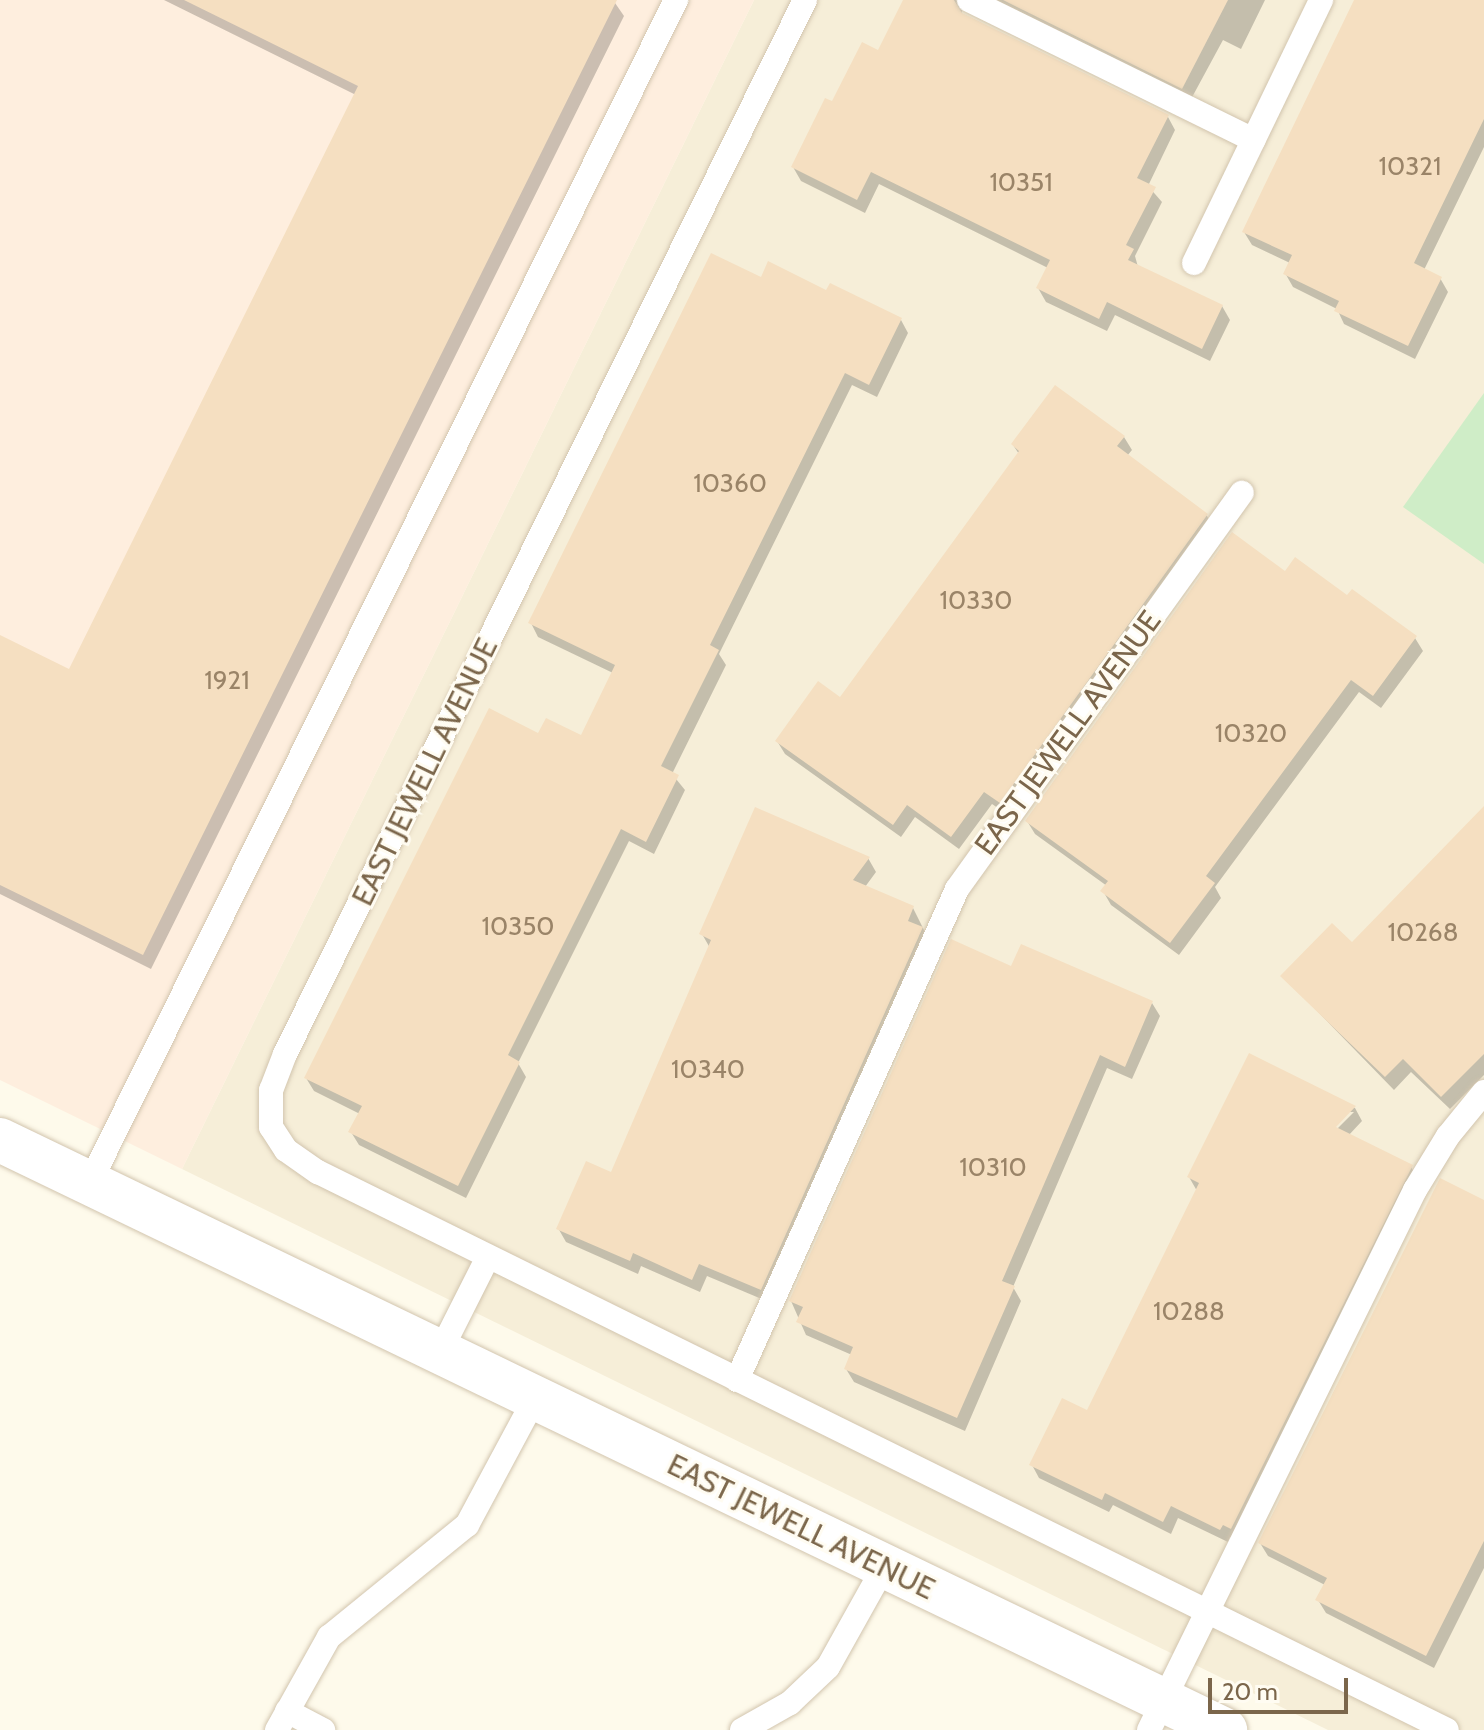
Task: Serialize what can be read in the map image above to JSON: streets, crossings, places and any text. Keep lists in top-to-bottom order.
{
  "streets": {
    "street": ["EAST JEWELL AVENUE"]
  },
  "house_numbers": [
    "10321",
    "10351",
    "10360",
    "10330",
    "1921",
    "10320",
    "10350",
    "10268",
    "10340",
    "10310",
    "10288"
  ],
  "scale_bar": "20 m"
}
